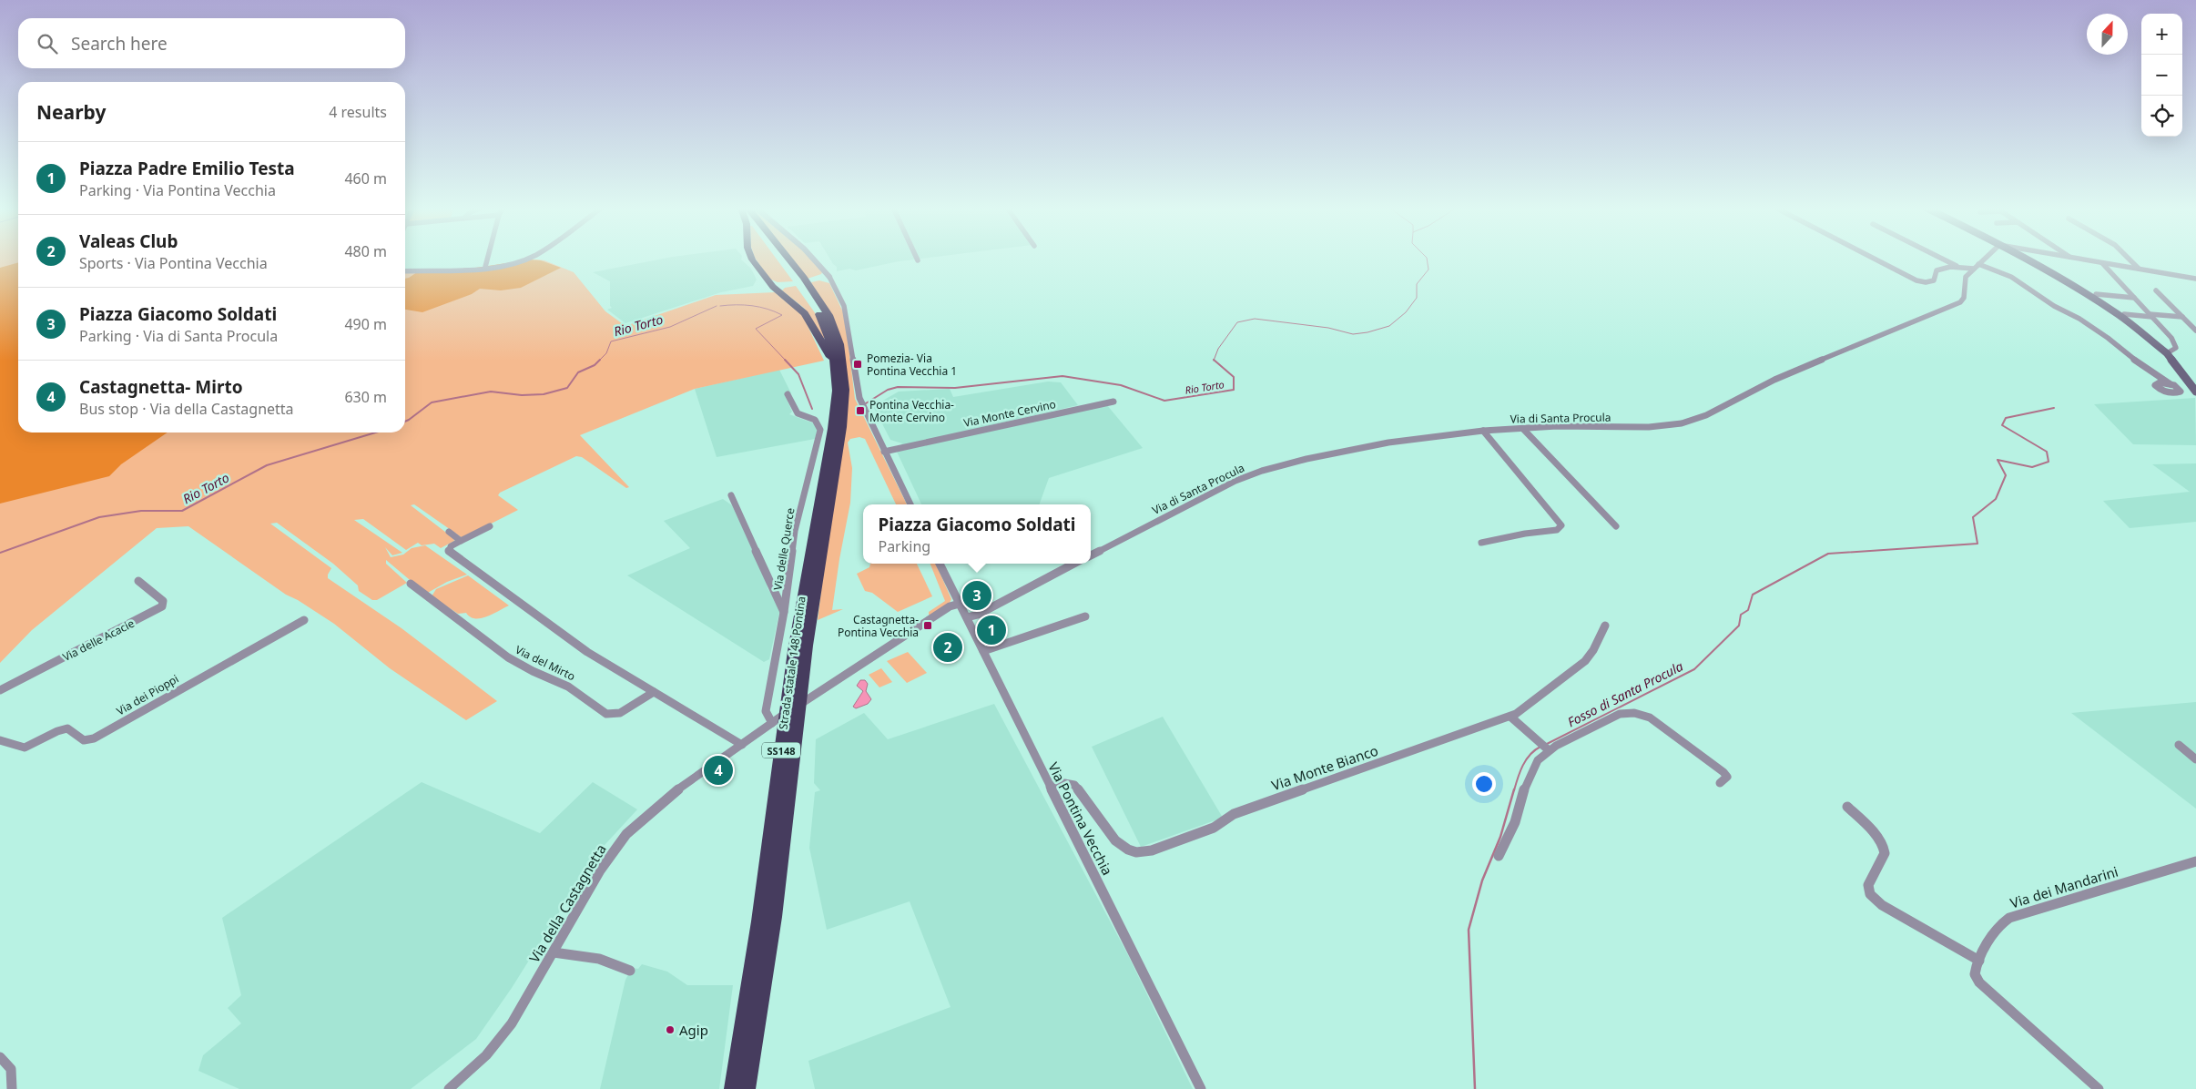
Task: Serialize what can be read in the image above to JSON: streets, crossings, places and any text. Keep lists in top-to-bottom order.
{
  "streets": {
    "highway": ["Strada statale 148 Pontina", "SS148"],
    "street": [
      "Via Monte Cervino",
      "Via di Santa Procula",
      "Via delle Querce",
      "Via delle Acacie",
      "Via del Mirto",
      "Via dei Pioppi",
      "Via Monte Bianco",
      "Via Pontina Vecchia",
      "Via dei Mandarini",
      "Via della Castagnetta"
    ]
  },
  "crossings": [
    ["Via delle Querce", "Via della Castagnetta"],
    ["Via Monte Bianco", "Via Pontina Vecchia"],
    ["Via Pontina Vecchia", "Via della Castagnetta"]
  ],
  "water": ["Rio Torto", "Fosso di Santa Procula"],
  "places": {
    "transit": ["Pomezia- Via Pontina Vecchia 1", "Pontina Vecchia- Monte Cervino", "Castagnetta- Pontina Vecchia"],
    "other": ["Agip"]
  },
  "north": "top",
  "page": {
    "map_buttons": ["+", "−"],
    "search": "Search here",
    "heading": ["Nearby", "4 results"],
    "list": [
      {
        "mark": "1",
        "name": "Piazza Padre Emilio Testa",
        "note": "Parking · Via Pontina Vecchia",
        "value": "460 m"
      },
      {
        "mark": "2",
        "name": "Valeas Club",
        "note": "Sports · Via Pontina Vecchia",
        "value": "480 m"
      },
      {
        "mark": "3",
        "name": "Piazza Giacomo Soldati",
        "note": "Parking · Via di Santa Procula",
        "value": "490 m"
      },
      {
        "mark": "4",
        "name": "Castagnetta- Mirto",
        "note": "Bus stop · Via della Castagnetta",
        "value": "630 m"
      }
    ],
    "popup": ["Piazza Giacomo Soldati", "Parking"],
    "pins": [
      "3",
      "1",
      "2",
      "4"
    ]
  }
}
